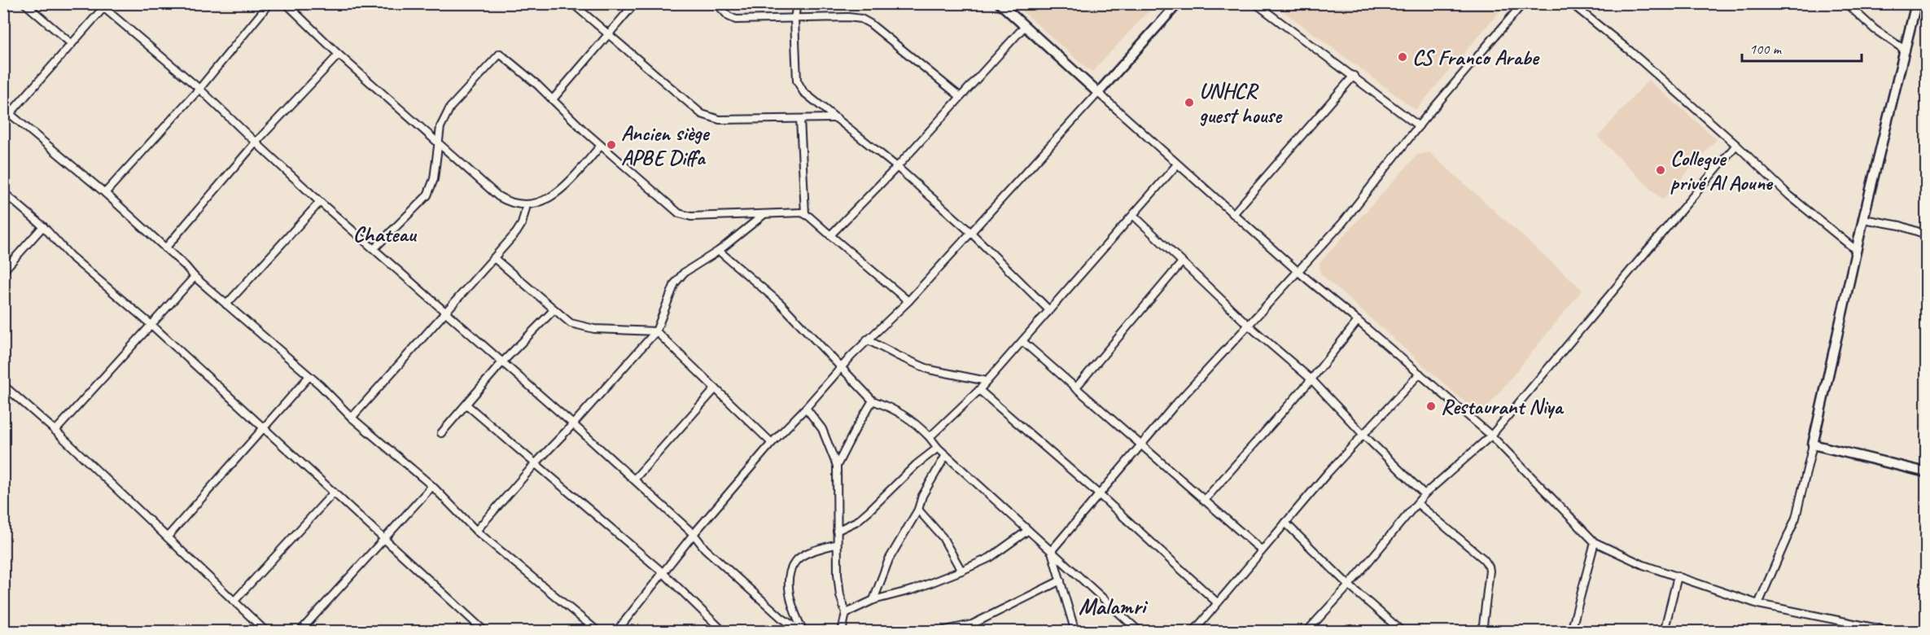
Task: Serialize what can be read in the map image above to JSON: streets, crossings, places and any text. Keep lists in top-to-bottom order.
{
  "districts": ["Chateau", "Malamri"],
  "places": [
    "CS Franco Arabe",
    "UNHCR guest house",
    "Ancien siège APBE Diffa",
    "Collegue privé Al Aoune",
    "Restaurant Niya"
  ],
  "scale_bar": "100 m"
}
